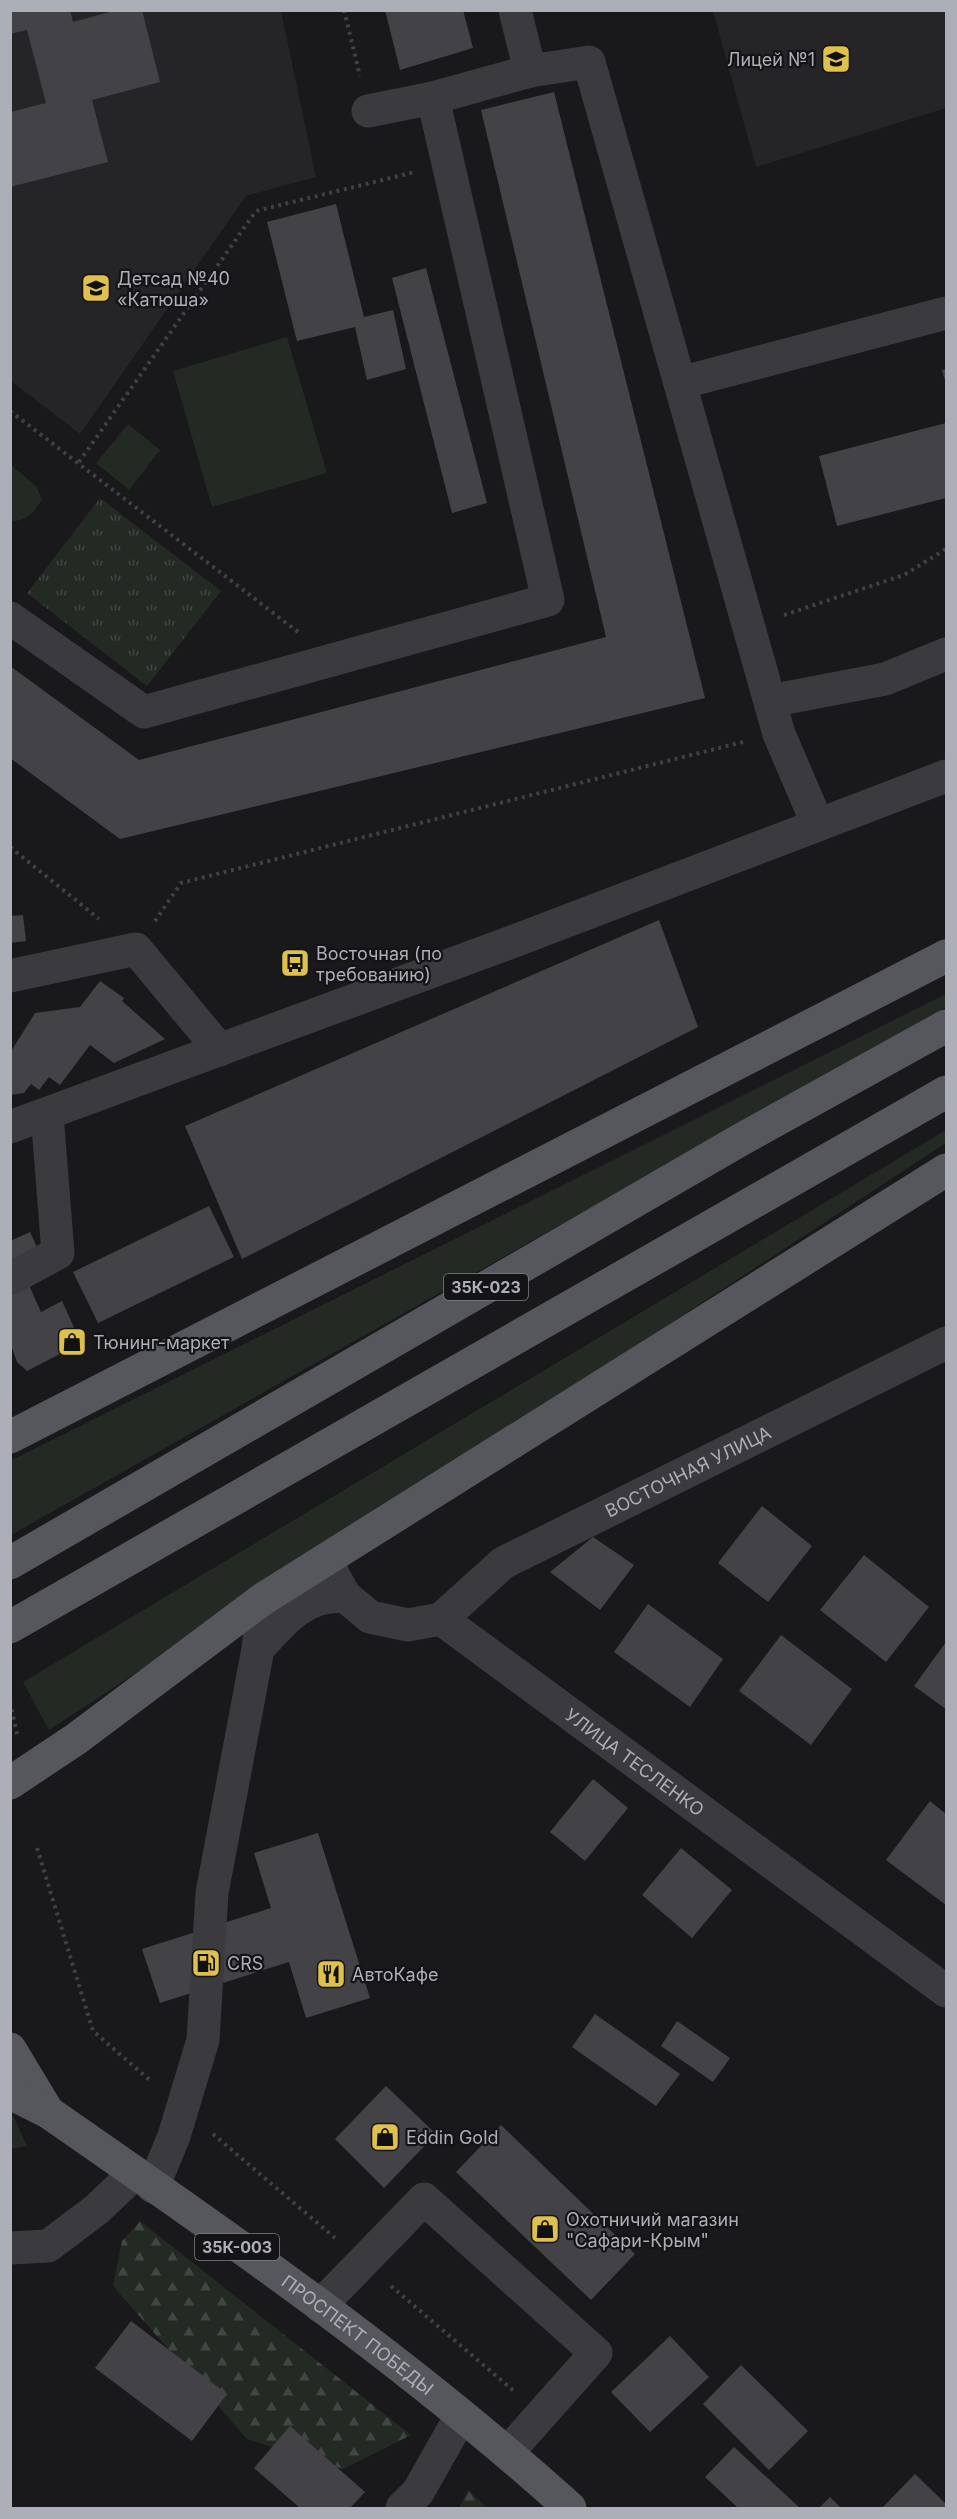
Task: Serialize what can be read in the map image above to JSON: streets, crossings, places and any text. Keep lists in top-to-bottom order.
{
  "streets": {
    "main road": ["35К-023", "35К-003", "ПРОСПЕКТ ПОБЕДЫ"],
    "street": ["ВОСТОЧНАЯ УЛИЦА", "УЛИЦА ТЕСЛЕНКО"]
  },
  "crossings": [
    ["ВОСТОЧНАЯ УЛИЦА", "УЛИЦА ТЕСЛЕНКО"]
  ],
  "places": {
    "school or university": ["Лицей №1", "Детсад №40 «Катюша»"],
    "bus stop": ["Восточная (по требованию)"],
    "shop": ["Тюнинг-маркет", "Eddin Gold", "Охотничий магазин \"Сафари-Крым\""],
    "fuel station": ["CRS"],
    "restaurant": ["АвтоКафе"]
  }
}
